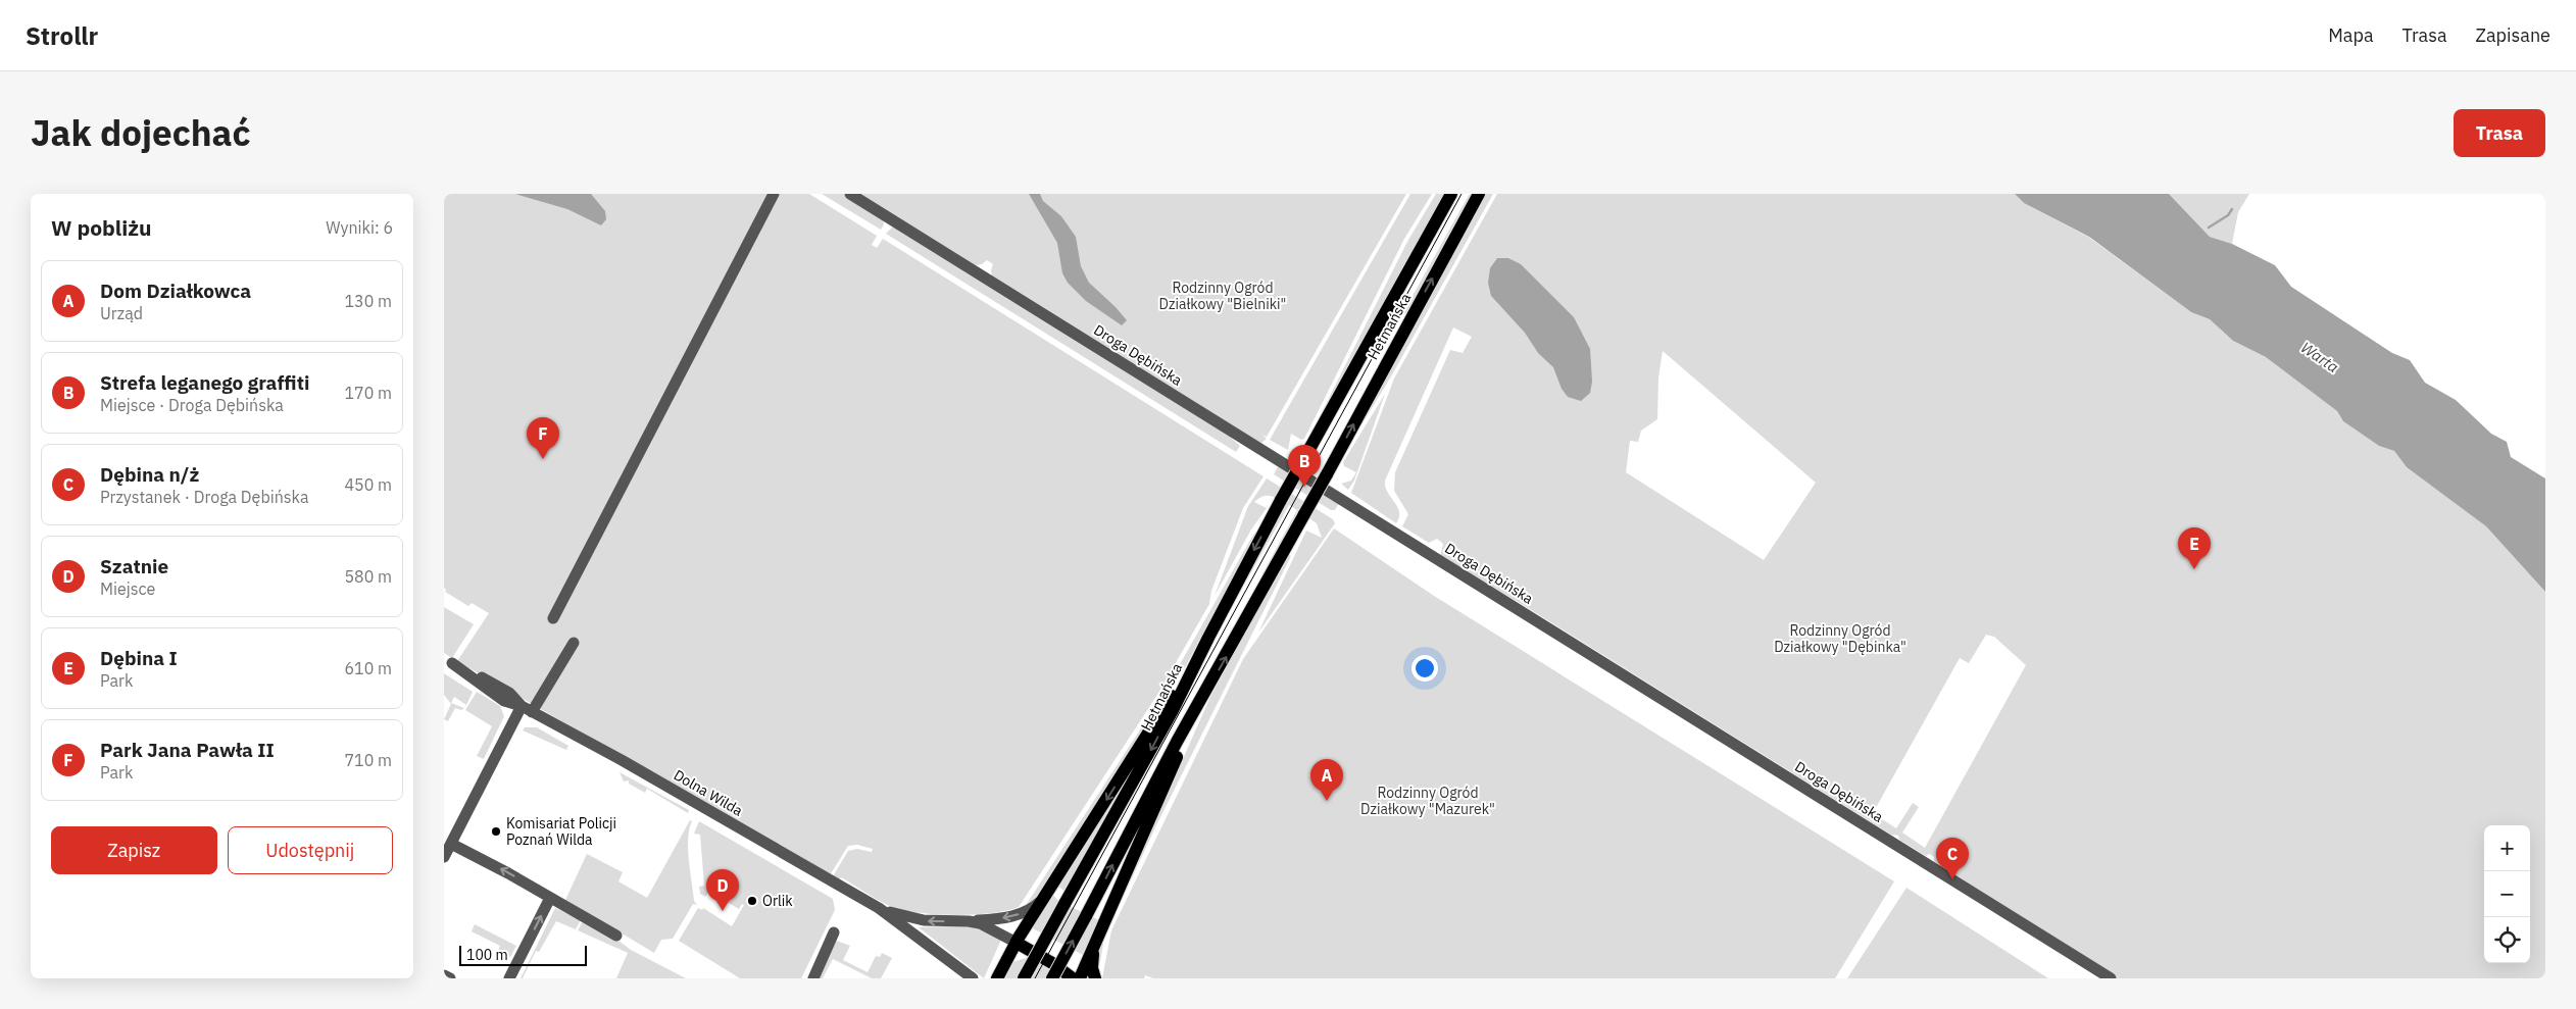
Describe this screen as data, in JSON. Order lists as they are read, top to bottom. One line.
{"streets":{"main road":["Hetmańska"],"street":["Droga Dębińska","Dolna Wilda"]},"water":["Warta"],"parks":["Rodzinny Ogród Działkowy \"Bielniki\"","Rodzinny Ogród Działkowy \"Dębinka\"","Rodzinny Ogród Działkowy \"Mazurek\""],"places":["Komisariat Policji Poznań Wilda","Orlik"],"scale_bar":"100 m","page":{"header":"Strollr","nav":["Mapa","Trasa","Zapisane"],"title":"Jak dojechać","buttons":["Trasa",["Zapisz","Udostępnij"]],"heading":["W pobliżu","Wyniki: 6"],"list":[{"mark":"A","name":"Dom Działkowca","note":"Urząd","value":"130 m"},{"mark":"B","name":"Strefa leganego graffiti","note":"Miejsce · Droga Dębińska","value":"170 m"},{"mark":"C","name":"Dębina n/ż","note":"Przystanek · Droga Dębińska","value":"450 m"},{"mark":"D","name":"Szatnie","note":"Miejsce","value":"580 m"},{"mark":"E","name":"Dębina I","note":"Park","value":"610 m"},{"mark":"F","name":"Park Jana Pawła II","note":"Park","value":"710 m"}],"pins":["F","B","E","A","C","D"],"map_buttons":["+","−"],"scale":"100 m"}}
